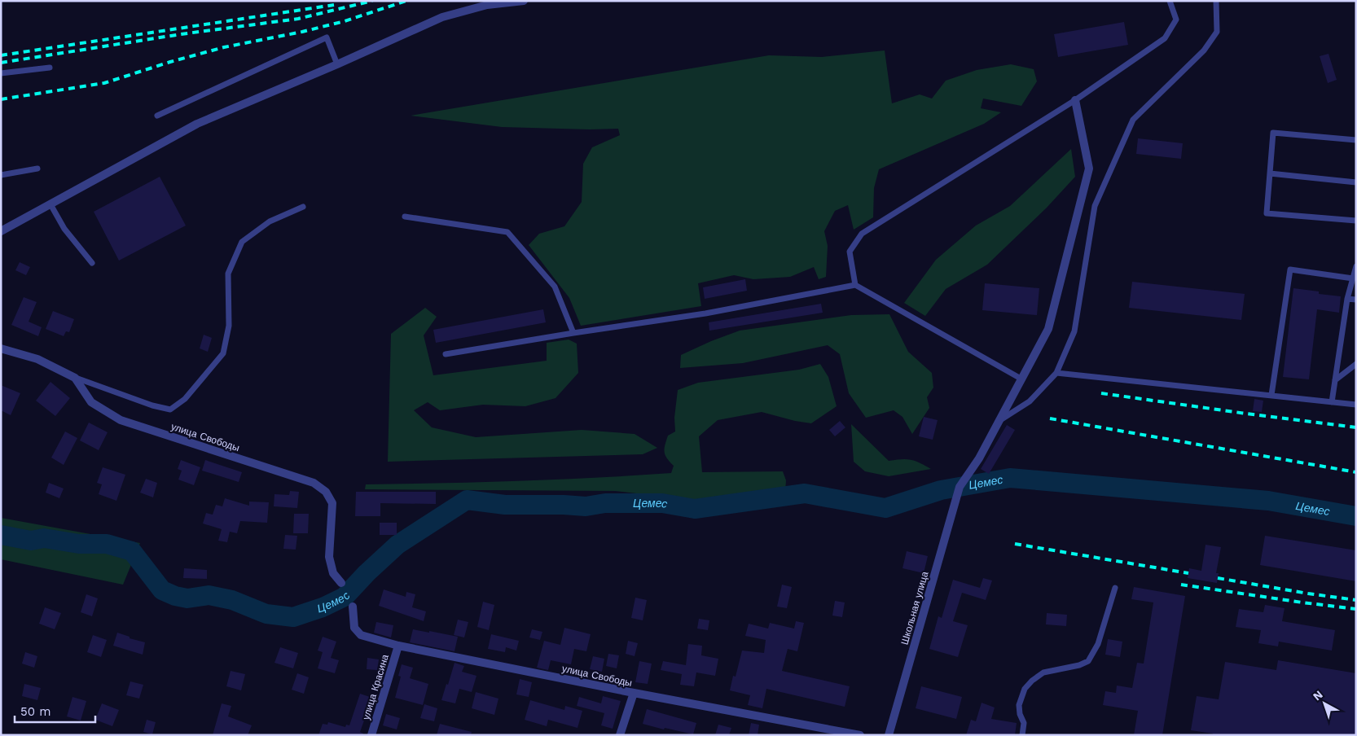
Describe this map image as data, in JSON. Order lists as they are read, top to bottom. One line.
{"streets":{"street":["улица Свободы","Школьная улица","улица Красина"]},"crossings":[["улица Свободы","улица Красина"]],"water":["Цемес"],"scale_bar":"50 m","north":"top left"}
